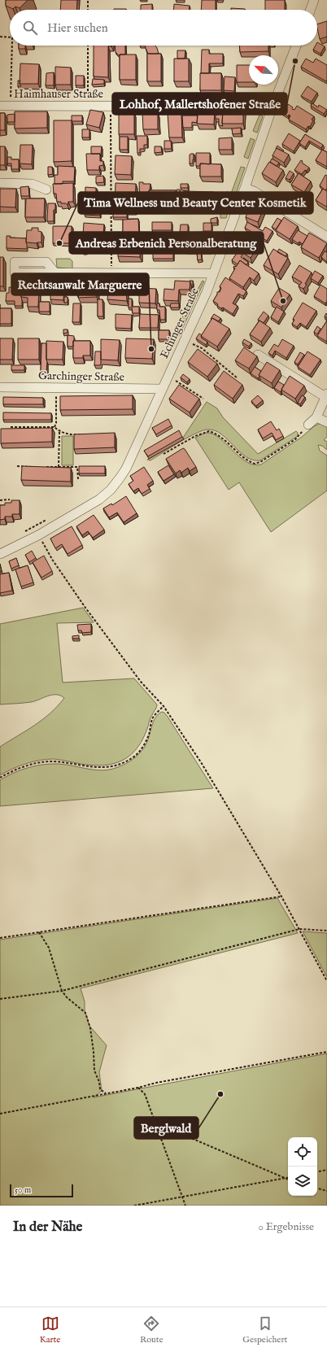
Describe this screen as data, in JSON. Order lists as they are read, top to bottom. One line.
{"streets":{"street":["Haimhauser Straße","Echinger Straße","Garchinger Straße"]},"crossings":[["Haimhauser Straße","Echinger Straße"],["Echinger Straße","Garchinger Straße"]],"places":["Lohhof, Mallertshofener Straße","Tima Wellness und Beauty Center Kosmetik","Andreas Erbenich Personalberatung","Rechtsanwalt Marguerre","Berglwald"],"scale_bar":"50 m","north":"top left","page":{"search":"Hier suchen","scale":"50 m","heading":["In der Nähe","0 Ergebnisse"],"nav":["Karte","Route","Gespeichert"]}}
